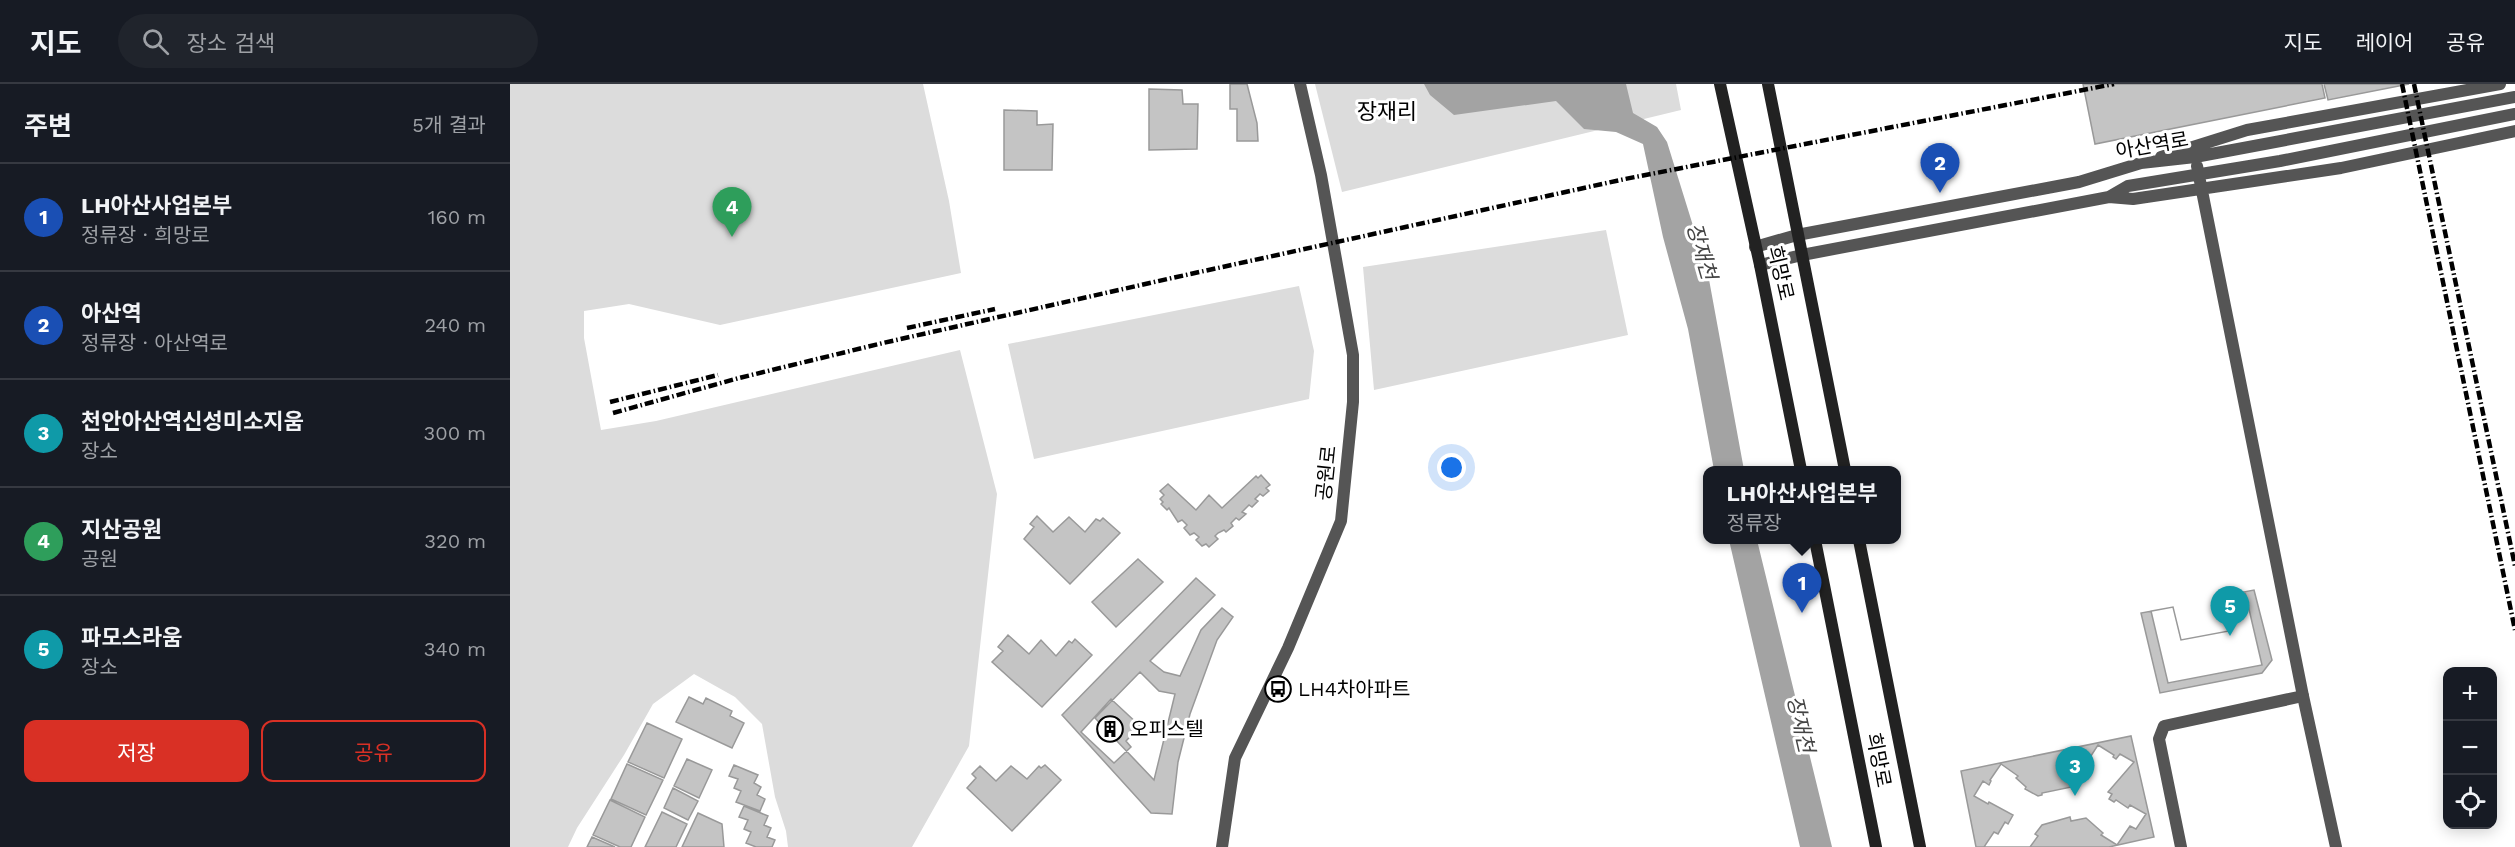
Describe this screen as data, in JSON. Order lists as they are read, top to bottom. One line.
{"streets":{"main road":["희망로"],"street":["아산역로","공원로"]},"crossings":[["아산역로","희망로"]],"districts":["장재리"],"water":["장재천"],"places":{"bus stop":["LH4차아파트"],"building":["오피스텔"]},"page":{"header":"지도","search":"장소 검색","nav":["지도","레이어","공유"],"heading":["주변","5개 결과"],"pins":["2","4","1","5","3"],"list":[{"mark":"1","name":"LH아산사업본부","note":"정류장 · 희망로","value":"160 m"},{"mark":"2","name":"아산역","note":"정류장 · 아산역로","value":"240 m"},{"mark":"3","name":"천안아산역신성미소지움","note":"장소","value":"300 m"},{"mark":"4","name":"지산공원","note":"공원","value":"320 m"},{"mark":"5","name":"파모스라움","note":"장소","value":"340 m"}],"popup":["LH아산사업본부","정류장"],"map_buttons":["+","−"],"buttons":["저장","공유"]}}
